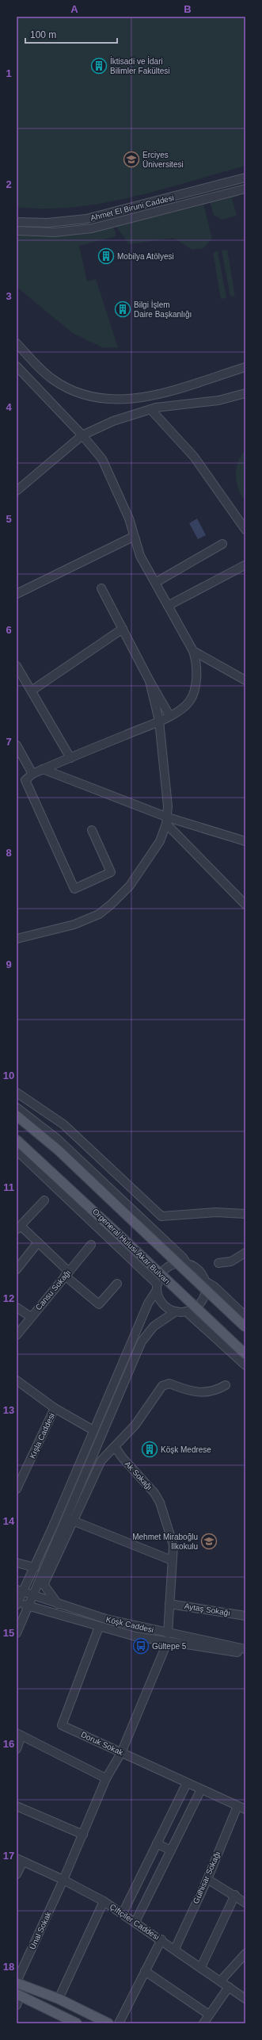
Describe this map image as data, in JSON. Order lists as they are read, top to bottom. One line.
{"streets":{"main road":["Orgeneral Hulusi Akar Bulvarı"],"street":["Ahmet El Biruni Caddesi","Cansu Sokağı","Kışla Caddesi","Ak Sokağı","Aytaş Sokağı","Köşk Caddesi","Doruk Sokak","Gülhisar Sokağı","Çiftçiler Caddesi","Ünal Sokak"]},"crossings":[["Ak Sokağı","Aytaş Sokağı"],["Ak Sokağı","Köşk Caddesi"],["Köşk Caddesi","Doruk Sokak"],["Köşk Caddesi","Ünal Sokak"],["Doruk Sokak","Gülhisar Sokağı"],["Doruk Sokak","Ünal Sokak"],["Gülhisar Sokağı","Çiftçiler Caddesi"],["Çiftçiler Caddesi","Ünal Sokak"]],"places":{"building":["İktisadi ve İdari Bilimler Fakültesi","Mobilya Atölyesi","Bilgi İşlem Daire Başkanlığı","Köşk Medrese"],"school or university":["Erciyes Üniversitesi","Mehmet Miraboğlu İlkokulu"],"bus stop":["Gültepe 5"]},"scale_bar":"100 m","grid":{"columns":["A","B"],"rows":["1","2","3","4","5","6","7","8","9","10","11","12","13","14","15","16","17","18"]}}
